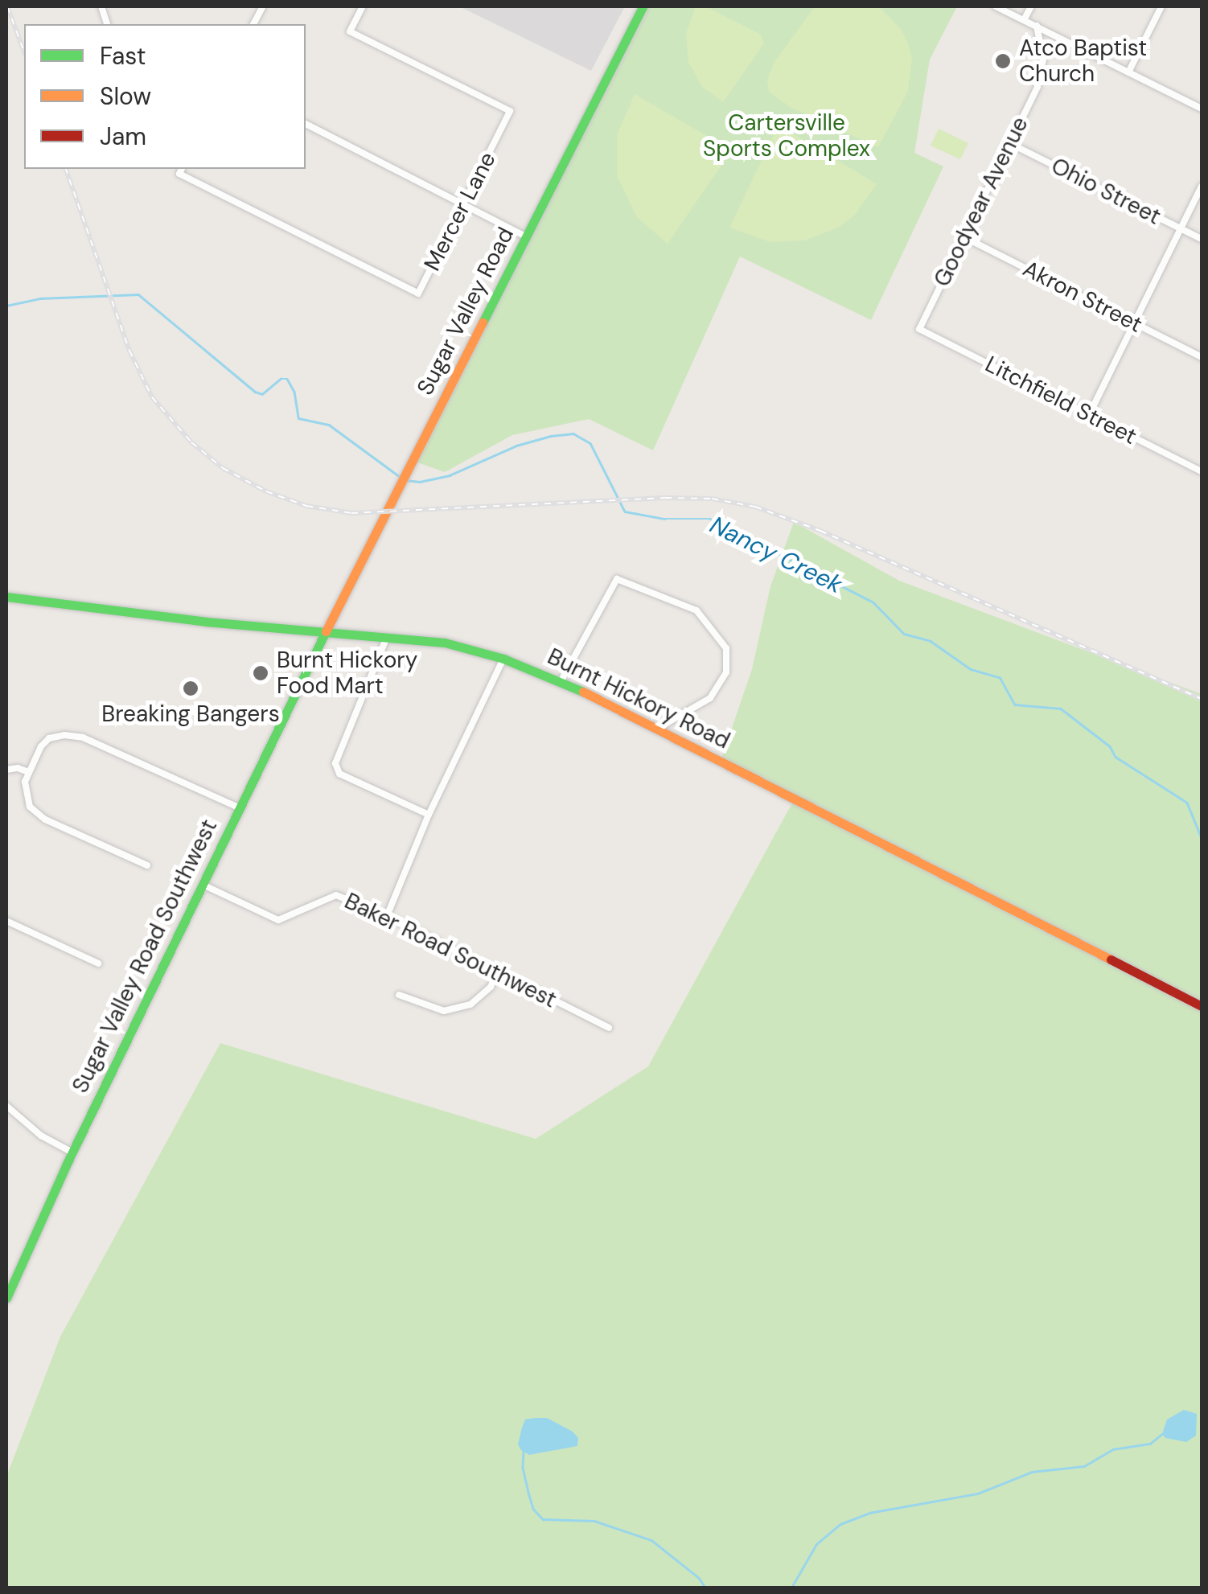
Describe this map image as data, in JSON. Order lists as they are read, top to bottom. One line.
{"streets":{"street":["Ohio Street","Goodyear Avenue","Mercer Lane","Akron Street","Sugar Valley Road","Litchfield Street","Burnt Hickory Road","Baker Road Southwest","Sugar Valley Road Southwest"]},"crossings":[["Ohio Street","Goodyear Avenue"],["Goodyear Avenue","Akron Street"],["Goodyear Avenue","Litchfield Street"],["Sugar Valley Road","Burnt Hickory Road"],["Sugar Valley Road","Sugar Valley Road Southwest"],["Burnt Hickory Road","Sugar Valley Road Southwest"],["Baker Road Southwest","Sugar Valley Road Southwest"]],"water":["Nancy Creek"],"parks":["Cartersville Sports Complex"],"places":["Atco Baptist Church","Burnt Hickory Food Mart","Breaking Bangers"],"legend":["Fast","Slow","Jam"]}
